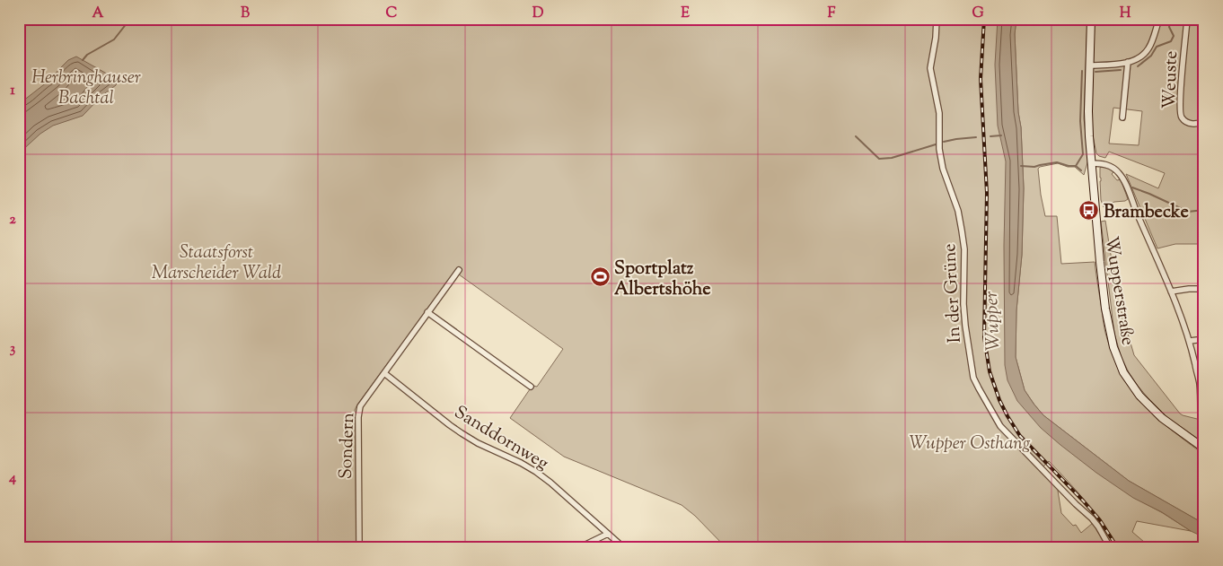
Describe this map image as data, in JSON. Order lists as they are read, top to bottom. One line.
{"streets":{"main road":["Wupperstraße"],"street":["Weuste","In der Grüne","Sanddornweg","Sondern"]},"crossings":[["Weuste","Wupperstraße"],["Sanddornweg","Sondern"]],"water":["Wupper"],"parks":["Herbringhauser Bachtal","Staatsforst Marscheider Wald","Wupper Osthang"],"places":{"bus stop":["Brambecke"],"sports":["Sportplatz Albertshöhe"]},"grid":{"columns":["A","B","C","D","E","F","G","H"],"rows":["1","2","3","4"]}}
